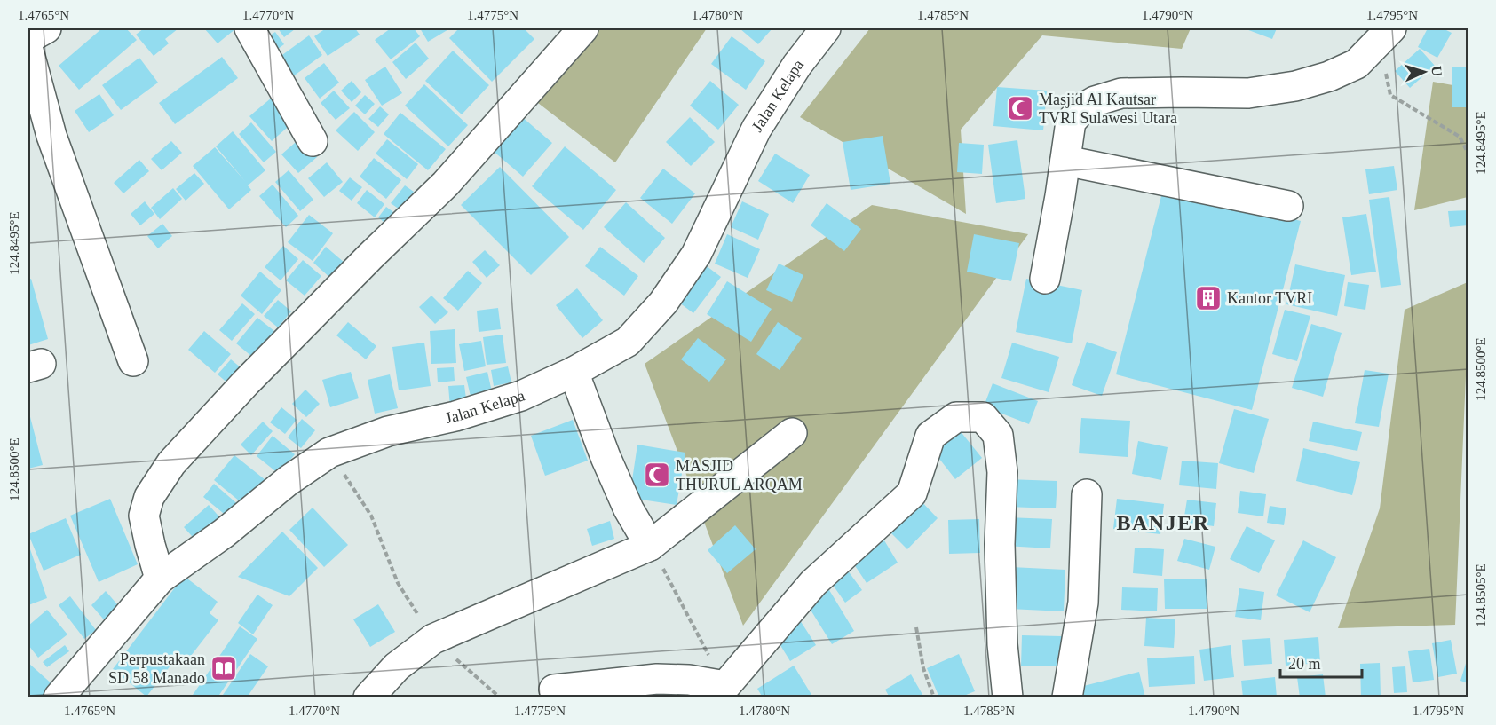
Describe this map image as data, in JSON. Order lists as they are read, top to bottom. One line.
{"streets":{"street":["Jalan Kelapa"]},"districts":["BANJER"],"places":{"mosque":["Masjid Al Kautsar TVRI Sulawesi Utara","MASJID THURUL ARQAM"],"building":["Kantor TVRI"],"library":["Perpustakaan SD 58 Manado"]},"scale_bar":"20 m","north":"right","coordinates":["1.4765°N","1.4770°N","1.4775°N","1.4780°N","1.4785°N","1.4790°N","1.4795°N","124.8495°E","124.8500°E","124.8505°E"]}
